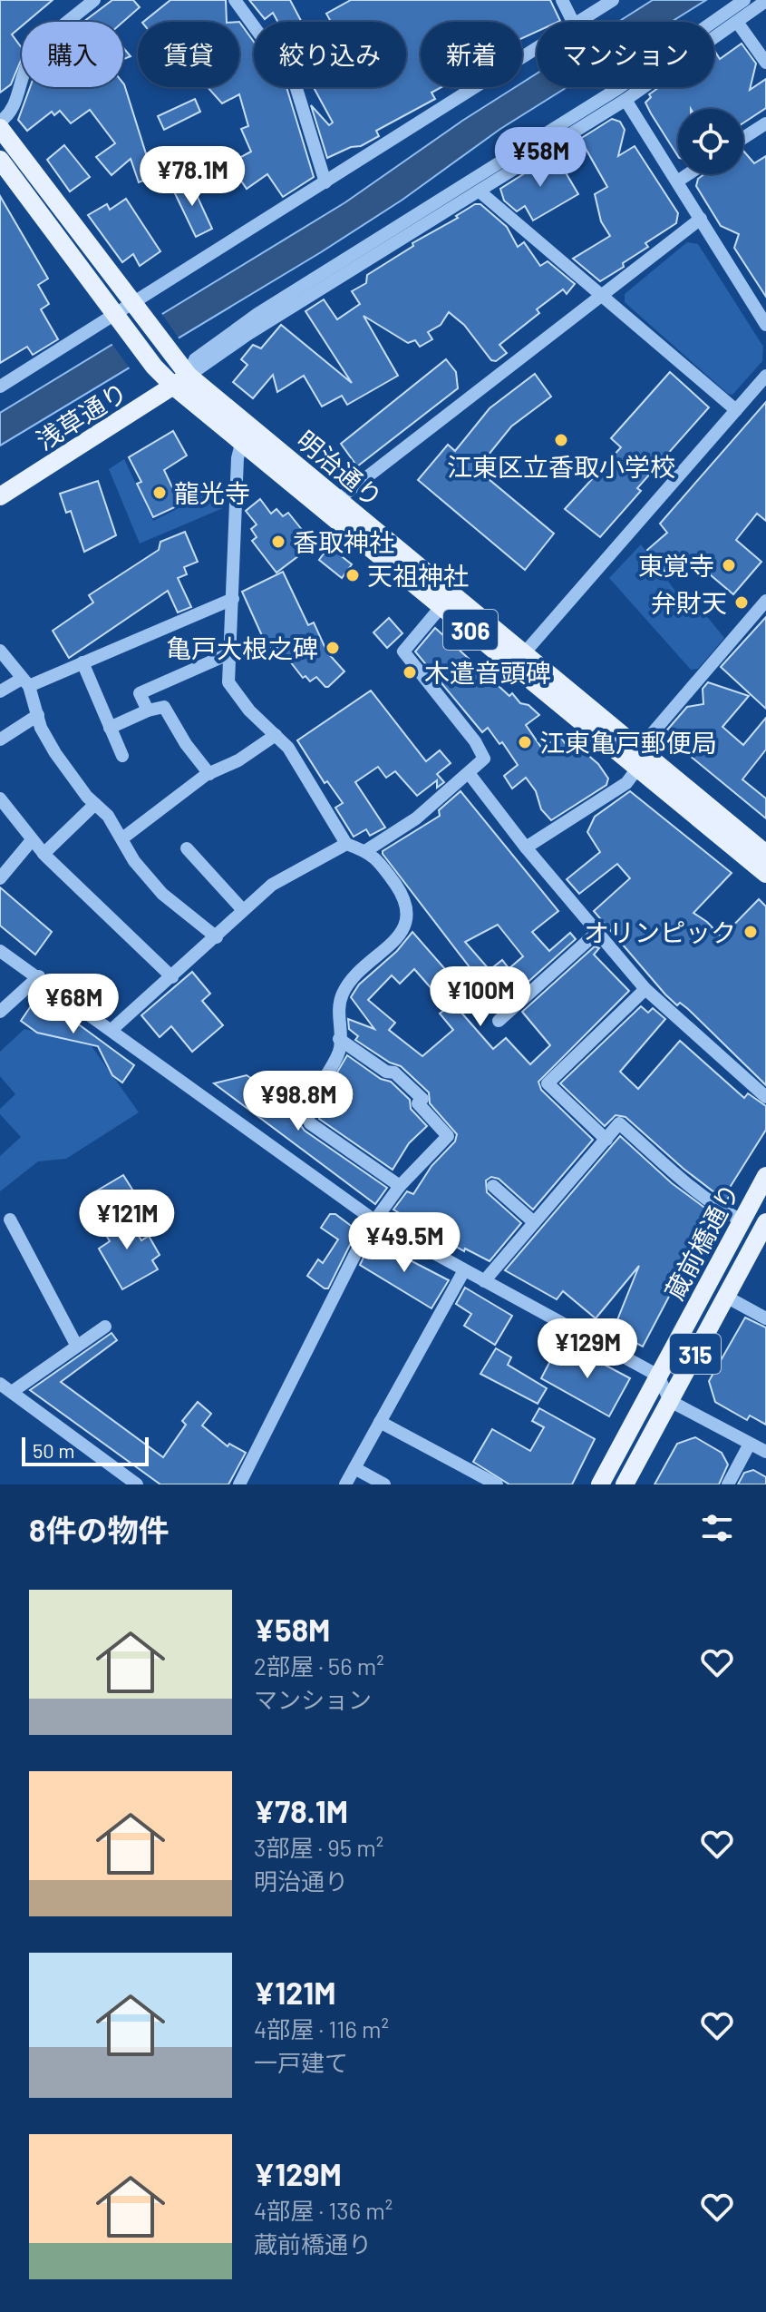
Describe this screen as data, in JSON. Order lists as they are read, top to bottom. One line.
{"streets":{"main road":["浅草通り","明治通り","306","蔵前橋通り","315"]},"crossings":[["浅草通り","明治通り"]],"places":["江東区立香取小学校","龍光寺","香取神社","東覚寺","天祖神社","弁財天","亀戸大根之碑","木遣音頭碑","江東亀戸郵便局","オリンピック"],"scale_bar":"50 m","page":{"chip":["購入","賃貸","絞り込み","新着","マンション"],"price":["¥58M","¥78.1M","¥100M","¥68M","¥98.8M","¥121M","¥49.5M","¥129M"],"scale":"50 m","heading":"8件の物件","list":[{"name":"¥58M","note":"2部屋 · 56 m² · マンション"},{"name":"¥78.1M","note":"3部屋 · 95 m² · 明治通り"},{"name":"¥121M","note":"4部屋 · 116 m² · 一戸建て"},{"name":"¥129M","note":"4部屋 · 136 m² · 蔵前橋通り"}]}}
